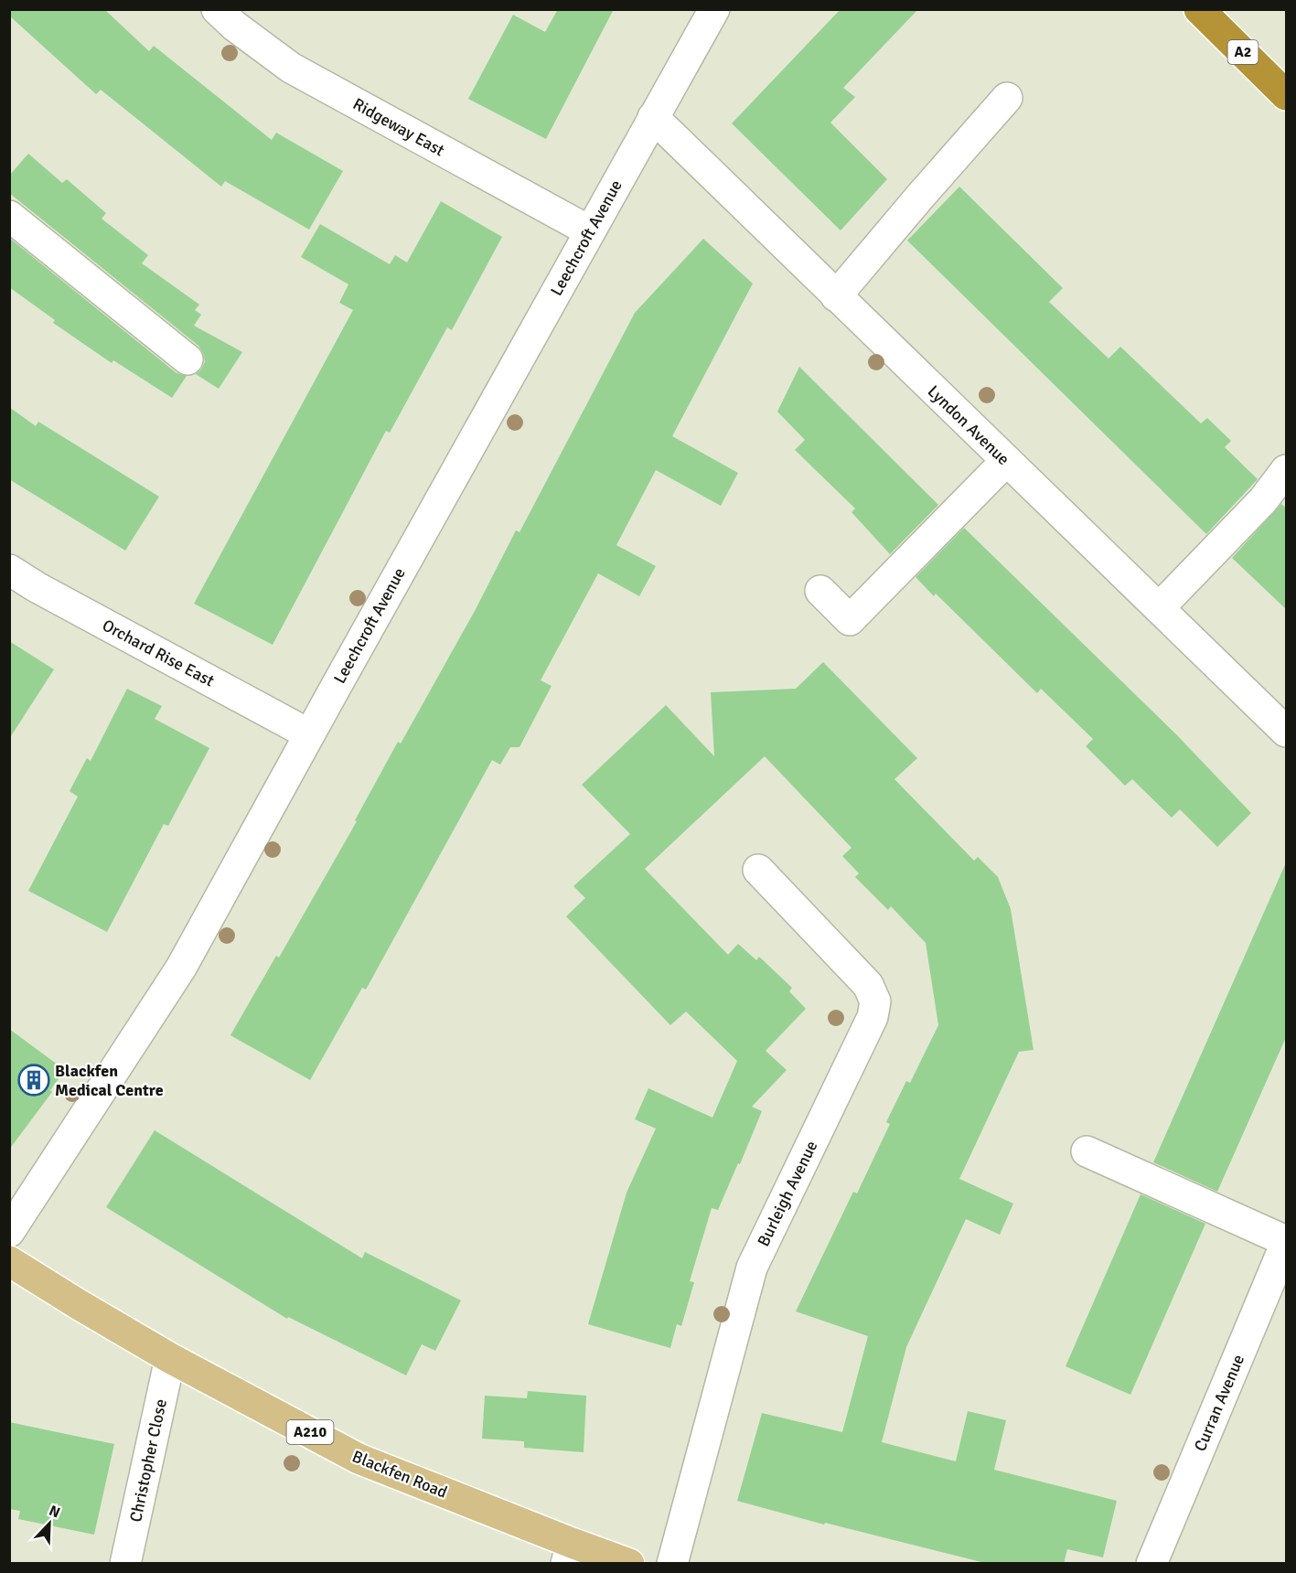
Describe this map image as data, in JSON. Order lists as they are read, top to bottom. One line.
{"streets":{"highway":["A2"],"main road":["A210","Blackfen Road"],"street":["Ridgeway East","Leechcroft Avenue","Lyndon Avenue","Orchard Rise East","Burleigh Avenue","Curran Avenue","Christopher Close"]},"crossings":[["Ridgeway East","Leechcroft Avenue"],["Leechcroft Avenue","Lyndon Avenue"],["Leechcroft Avenue","Orchard Rise East"],["Christopher Close","Blackfen Road"]],"places":{"building":["Blackfen Medical Centre"]},"north":"top right"}
